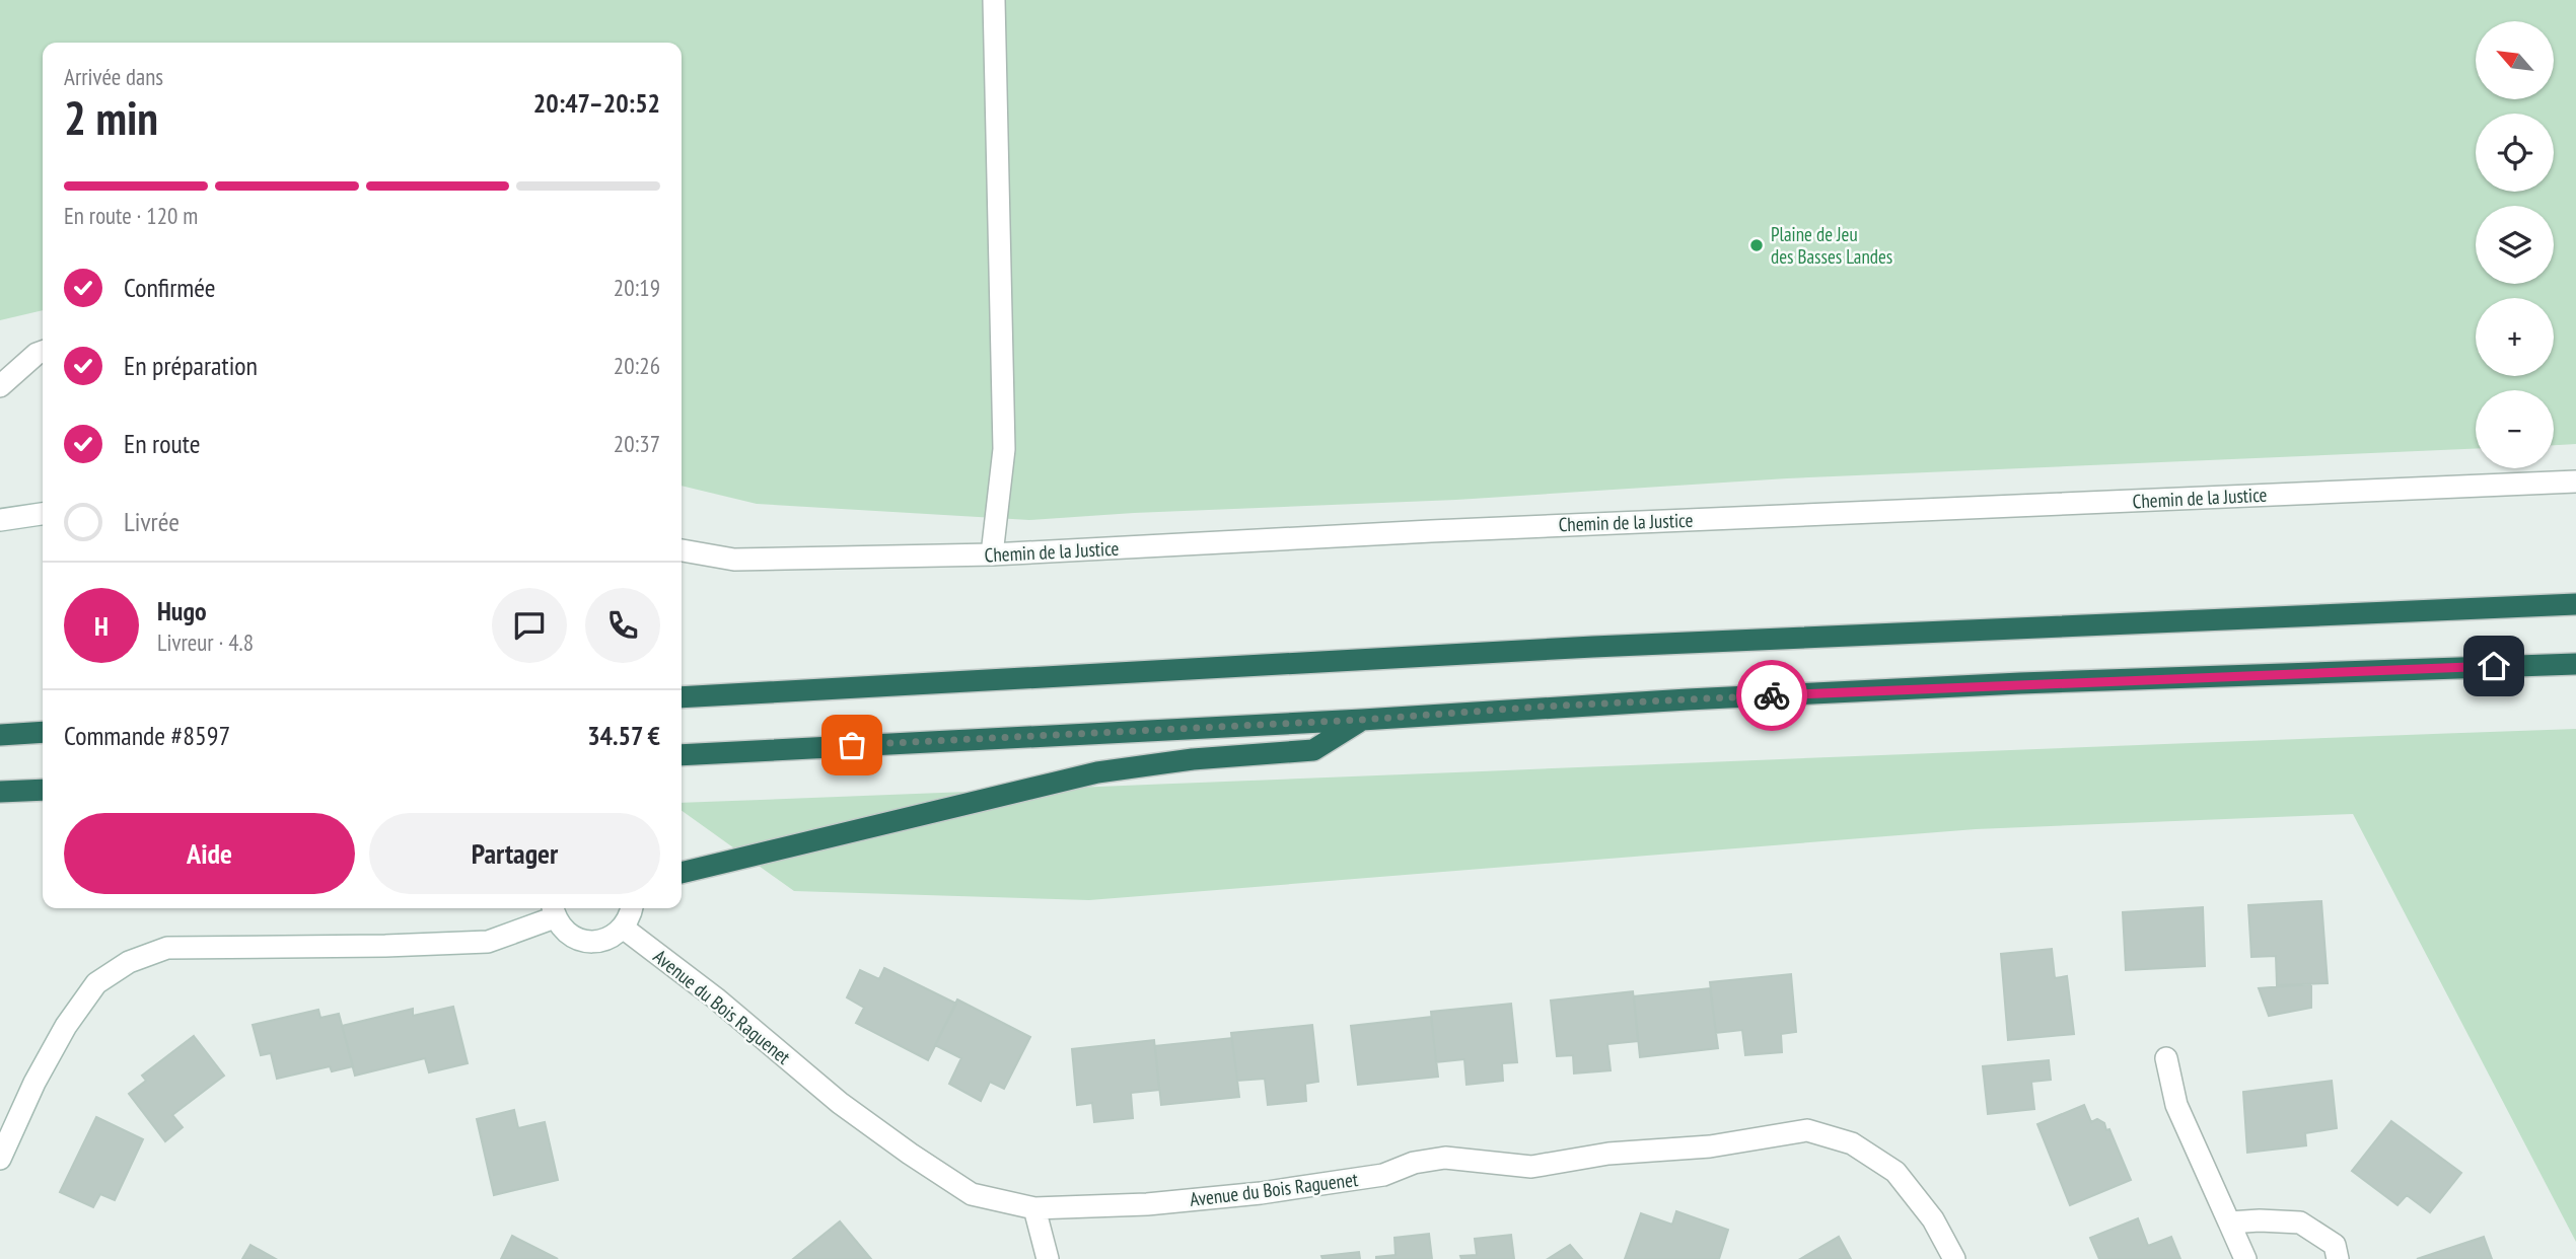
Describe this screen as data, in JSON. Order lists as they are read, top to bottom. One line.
{"streets":{"street":["Chemin de la Justice","Avenue du Bois Raguenet"]},"places":["Plaine de Jeu des Basses Landes"],"north":"top left","page":{"map_buttons":["+","−"],"heading":["2 min","Arrivée dans","20:47–20:52"],"panel":["Hugo","Livreur · 4.8","Commande #8597","34.57 €"],"bar":"En route · 120 m","list":[["Confirmée","20:19"],["En préparation","20:26"],["En route","20:37"],"Livrée"],"round":"H","buttons":["Aide","Partager"]}}
